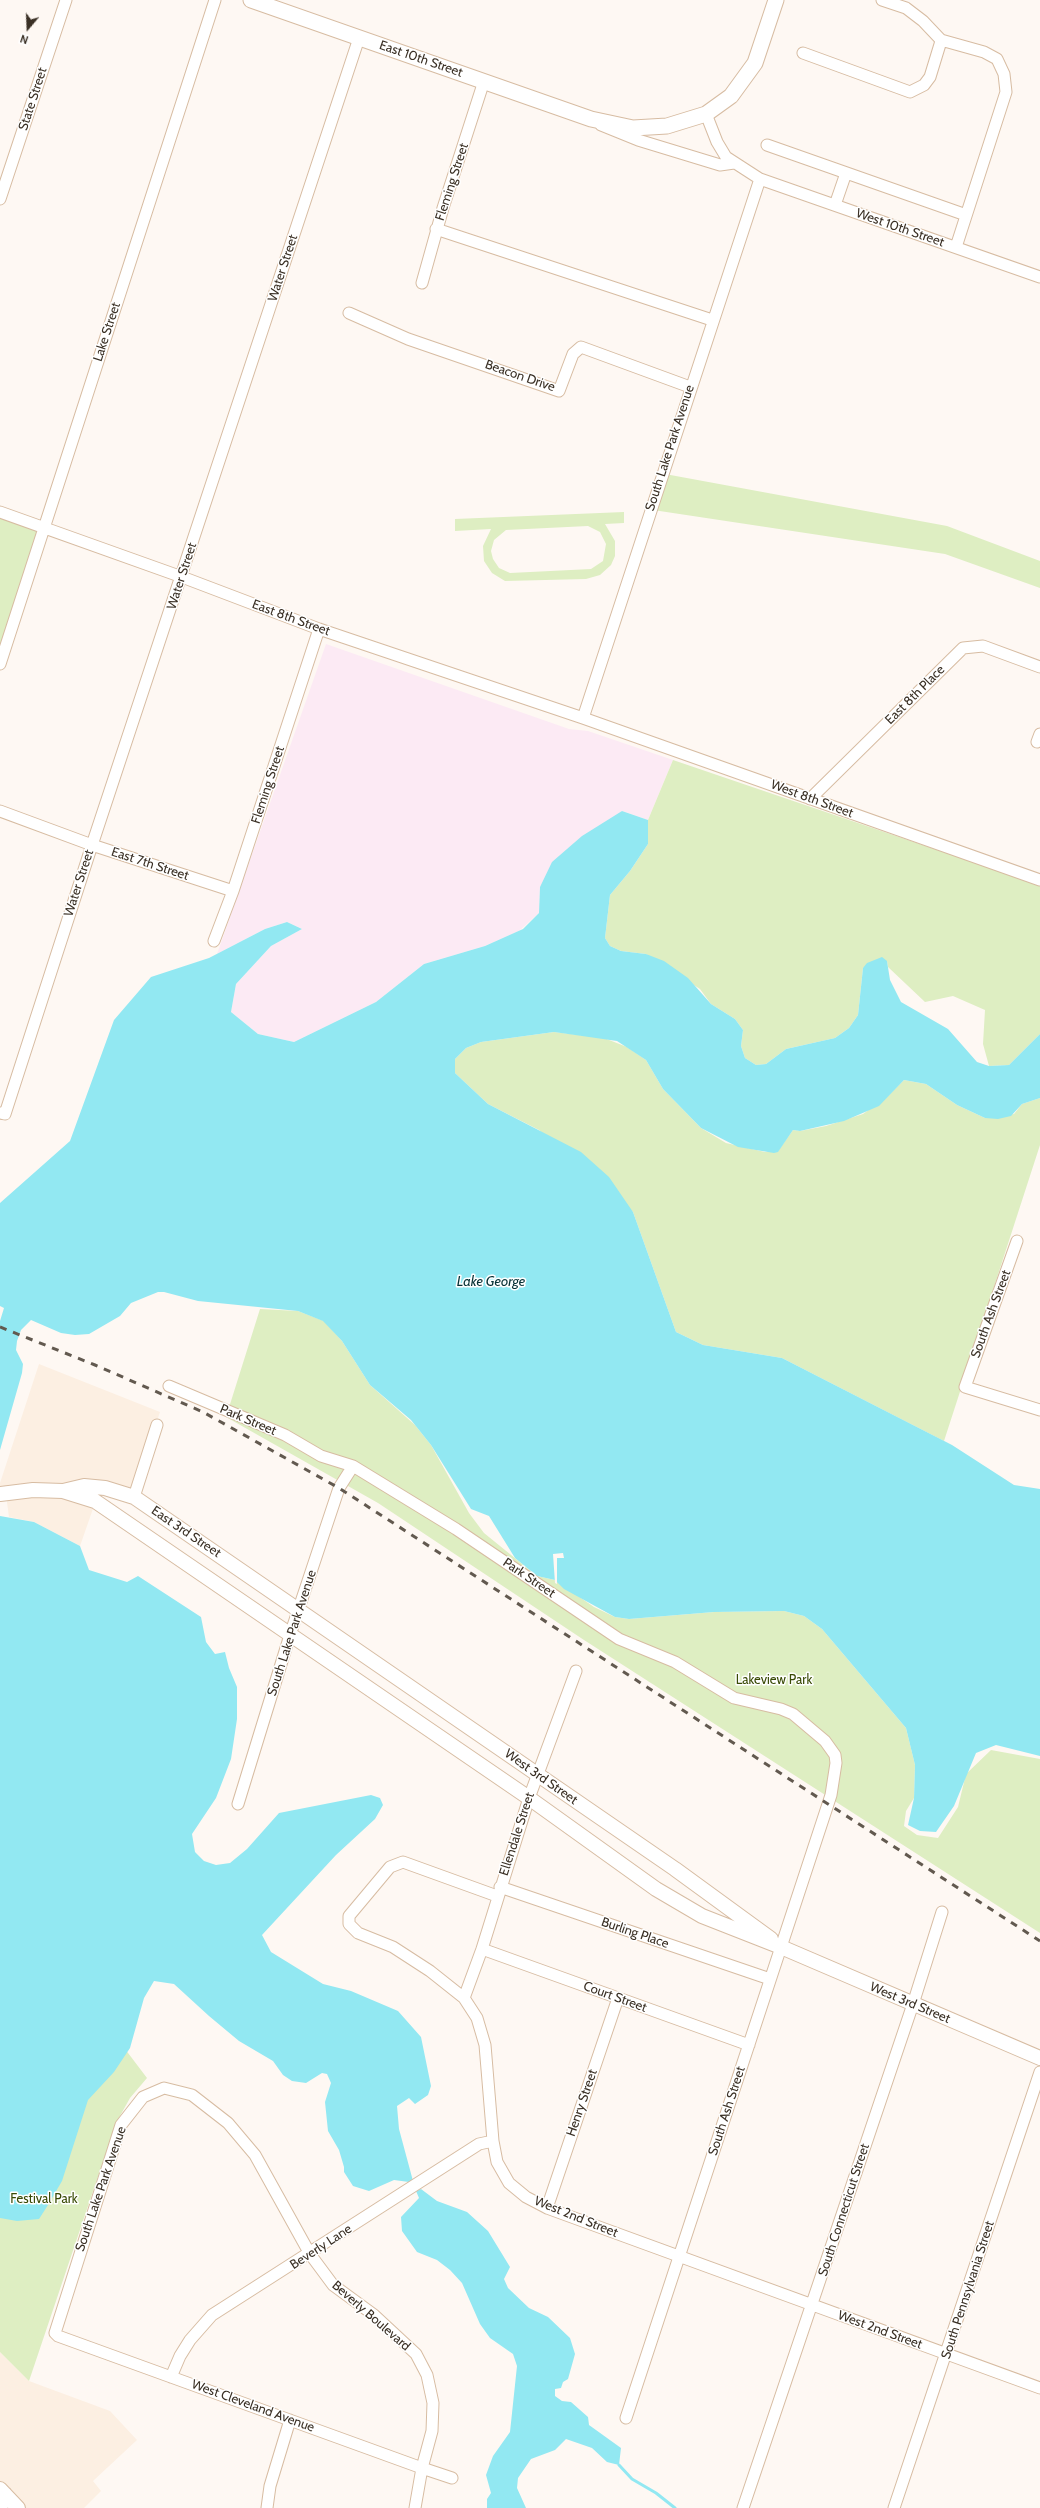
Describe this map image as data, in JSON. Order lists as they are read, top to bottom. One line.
{"streets":{"main road":["East 10th Street"],"street":["State Street","Fleming Street","West 10th Street","Water Street","Lake Street","Beacon Drive","South Lake Park Avenue","East 8th Street","East 8th Place","West 8th Street","East 7th Street","South Ash Street","Park Street","East 3rd Street","West 3rd Street","Ellendale Street","Burling Place","Court Street","Henry Street","South Connecticut Street","West 2nd Street","Beverly Lane","South Pennsylvania Street","Beverly Boulevard","West Cleveland Avenue"]},"crossings":[["East 10th Street","Fleming Street"],["East 10th Street","Water Street"],["Fleming Street","East 8th Street"],["Fleming Street","East 7th Street"],["West 10th Street","South Lake Park Avenue"],["Water Street","East 8th Street"],["Water Street","East 7th Street"],["Lake Street","East 8th Street"],["Beacon Drive","South Lake Park Avenue"],["South Lake Park Avenue","East 8th Street"],["South Lake Park Avenue","West 8th Street"],["South Lake Park Avenue","Park Street"],["South Lake Park Avenue","East 3rd Street"],["South Lake Park Avenue","West 3rd Street"],["South Lake Park Avenue","Beverly Boulevard"],["South Lake Park Avenue","West Cleveland Avenue"],["East 8th Street","West 8th Street"],["East 8th Place","West 8th Street"],["South Ash Street","Park Street"],["South Ash Street","West 3rd Street"],["South Ash Street","Burling Place"],["South Ash Street","Court Street"],["South Ash Street","West 2nd Street"],["East 3rd Street","West 3rd Street"],["West 3rd Street","Ellendale Street"],["West 3rd Street","South Connecticut Street"],["Ellendale Street","Burling Place"],["Ellendale Street","Court Street"],["Ellendale Street","West 2nd Street"],["Burling Place","West 2nd Street"],["Court Street","Henry Street"],["Henry Street","West 2nd Street"],["South Connecticut Street","West 2nd Street"],["West 2nd Street","Beverly Lane"],["West 2nd Street","South Pennsylvania Street"],["Beverly Lane","Beverly Boulevard"],["Beverly Lane","West Cleveland Avenue"],["Beverly Boulevard","West Cleveland Avenue"]],"water":["Lake George"],"parks":["Lakeview Park","Festival Park"],"north":"bottom"}
